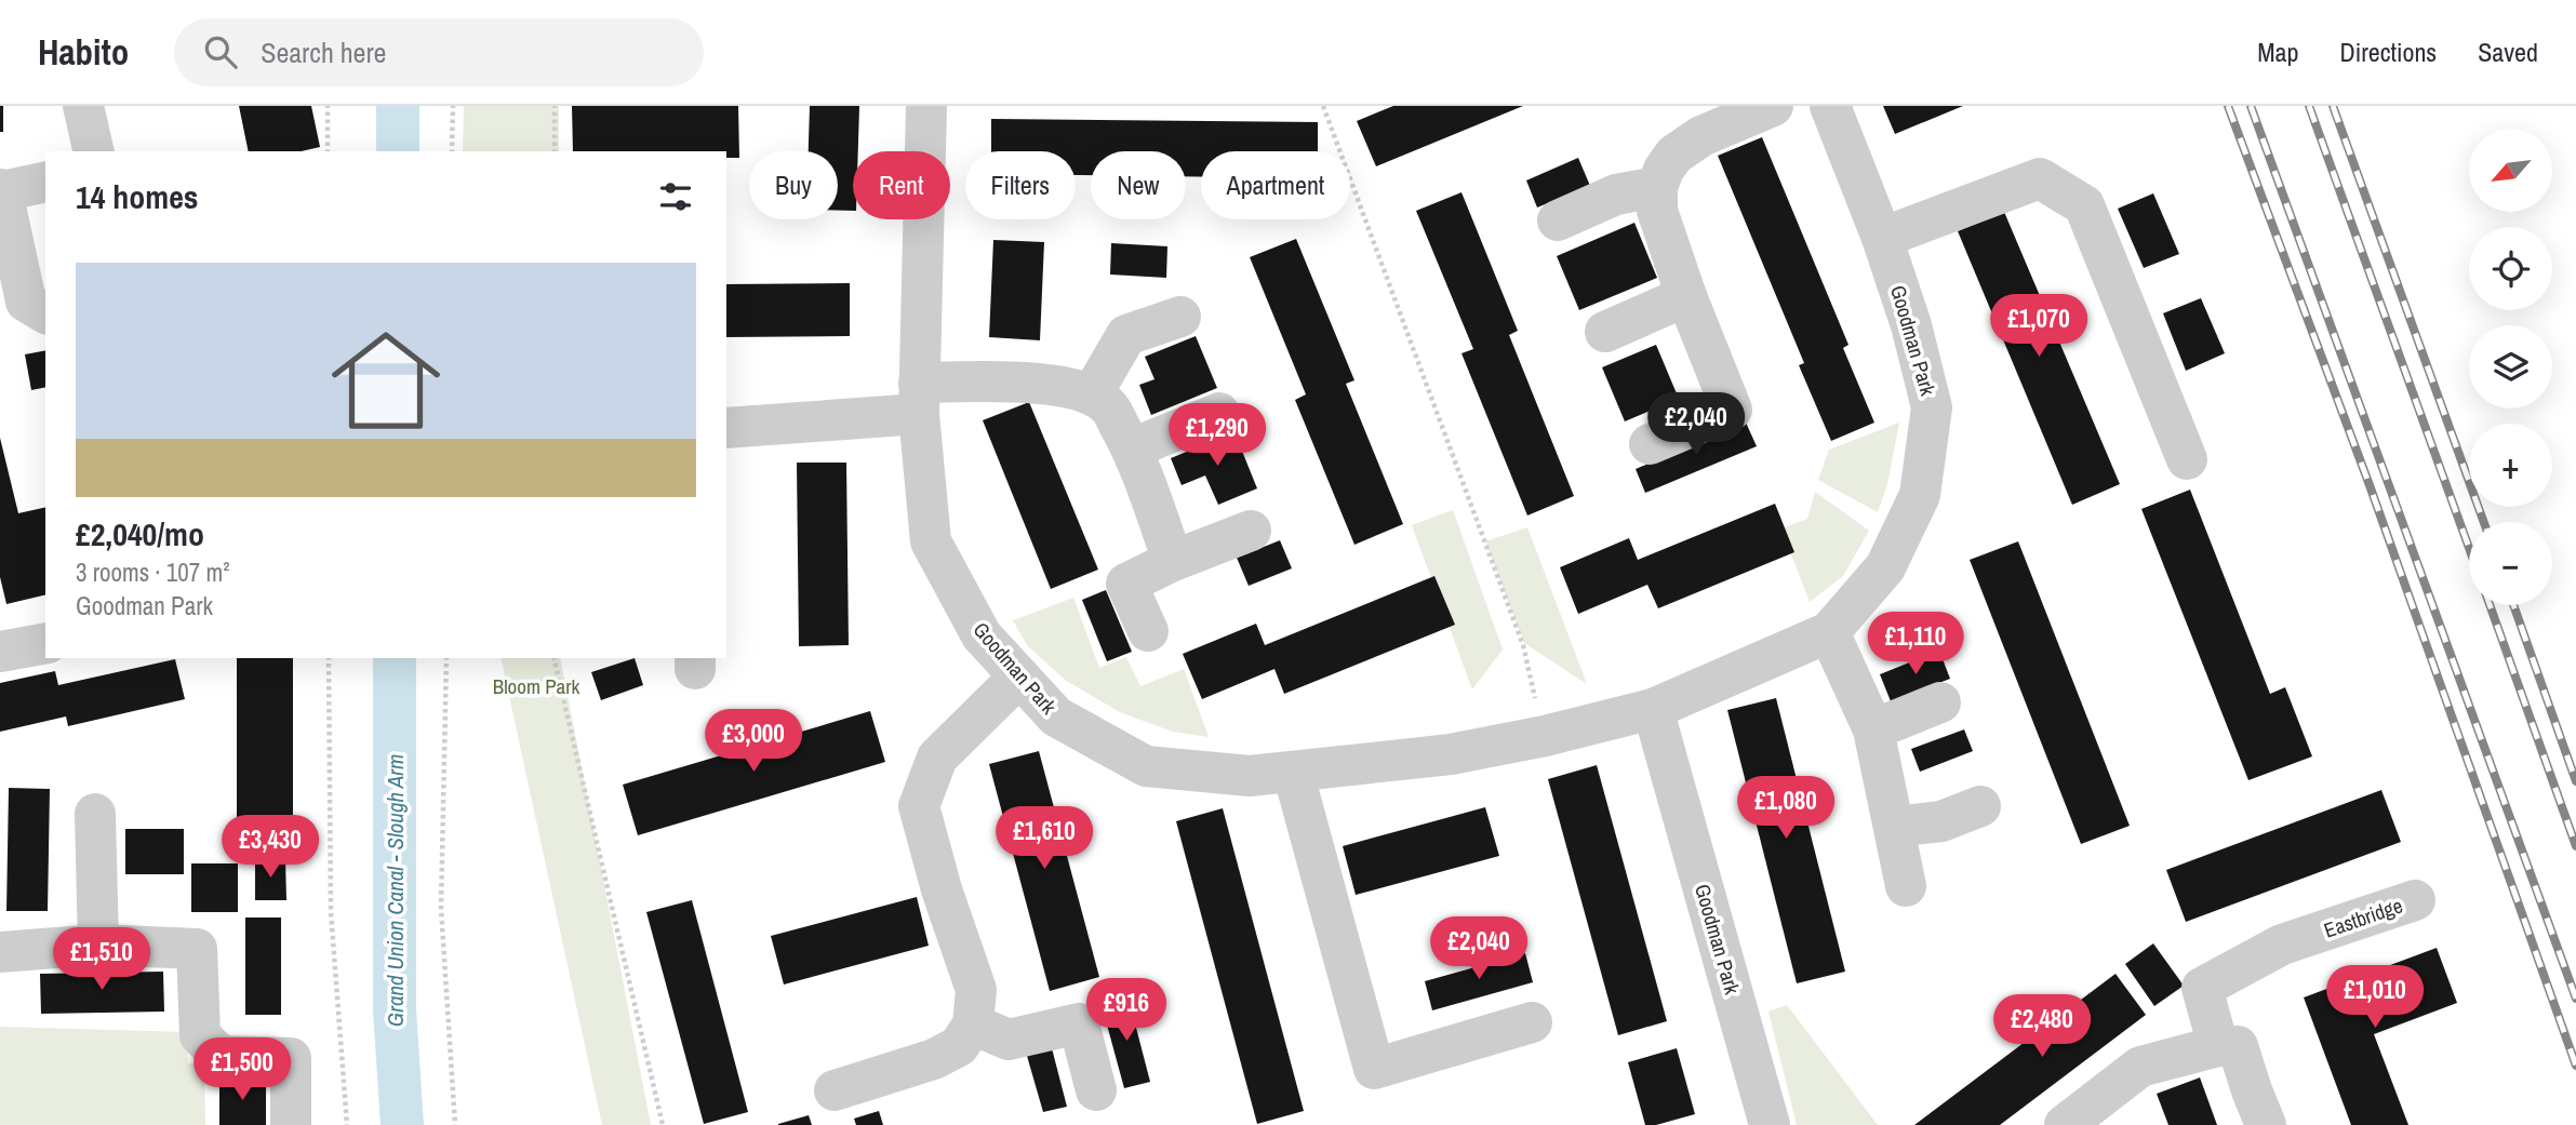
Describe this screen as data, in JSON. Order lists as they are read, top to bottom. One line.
{"streets":{"street":["Goodman Park","Eastbridge"]},"water":["Grand Union Canal - Slough Arm"],"parks":["Bloom Park"],"north":"bottom left","page":{"header":"Habito","search":"Search here","nav":["Map","Directions","Saved"],"map_buttons":["+","−"],"chip":["Buy","Rent","Filters","New","Apartment"],"heading":"14 homes","list":[{"name":"£2,040/mo","note":"3 rooms · 107 m² · Goodman Park"}],"price":["£1,070","£2,040","£1,290","£1,110","£3,000","£1,080","£1,610","£3,430","£2,040","£1,510","£1,010","£916","£2,480","£1,500"]}}
